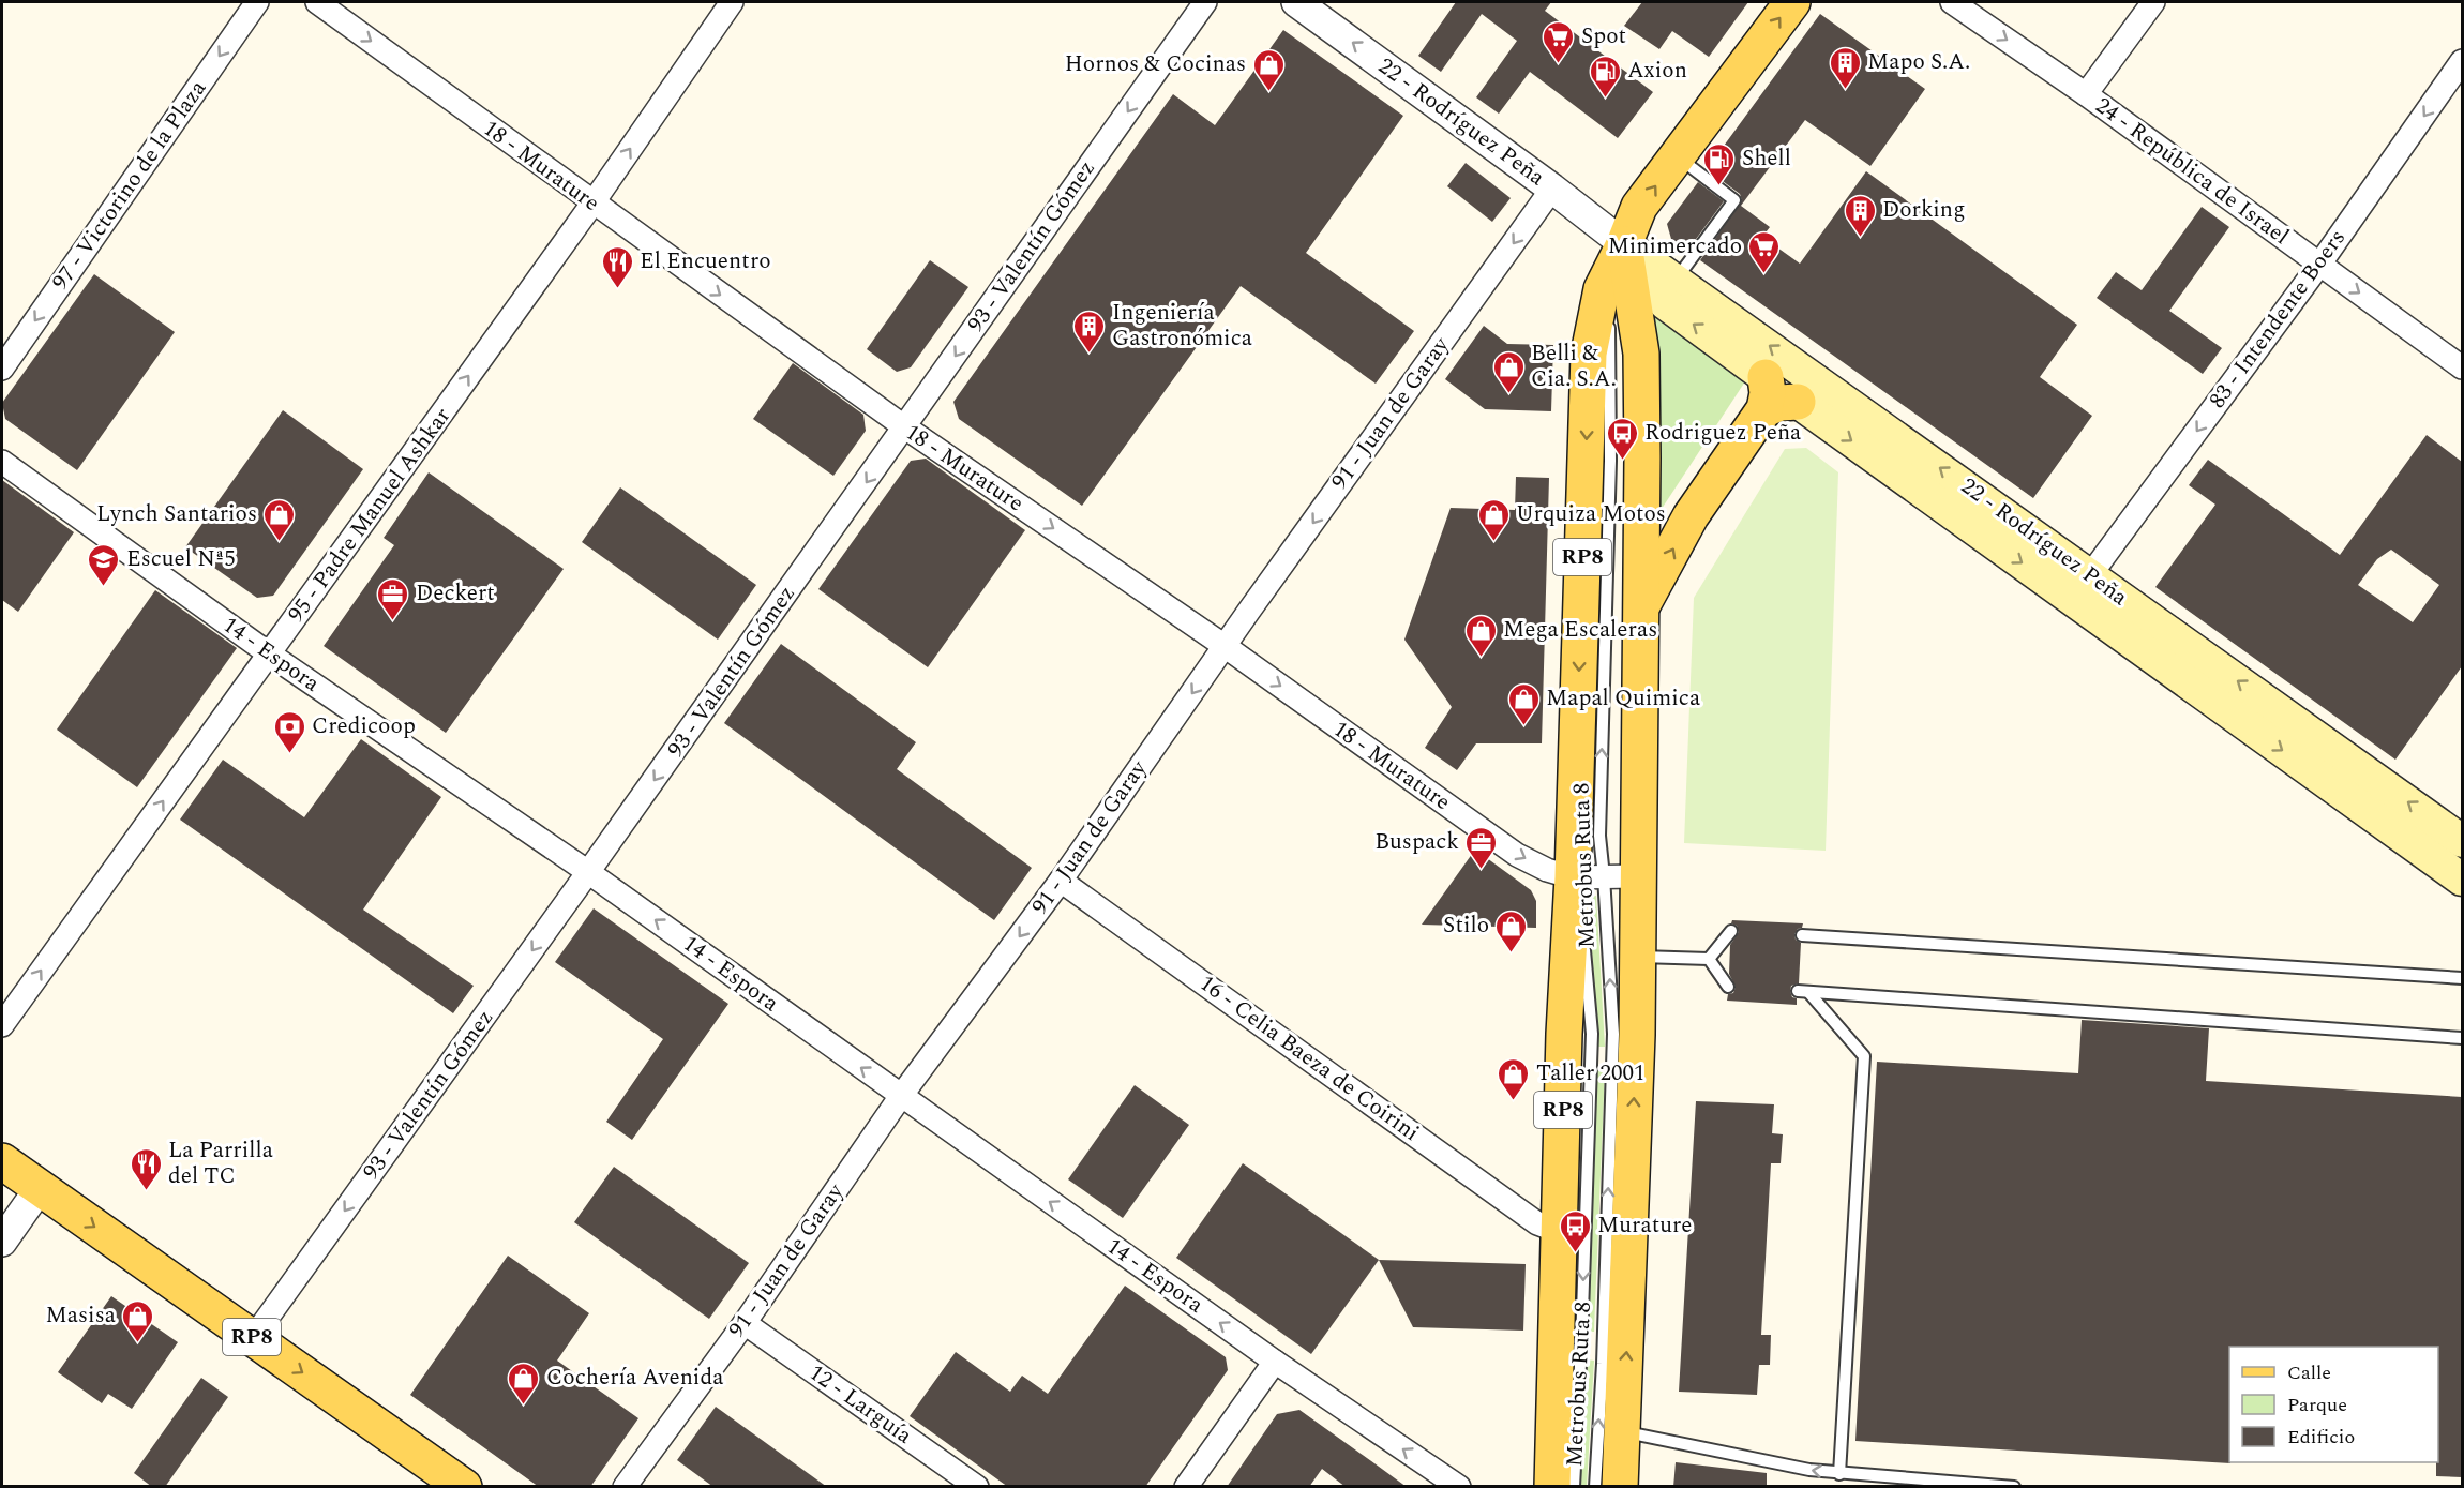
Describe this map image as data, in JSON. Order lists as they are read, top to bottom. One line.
{"streets":{"main road":["22 - Rodríguez Peña","RP8"],"street":["18 - Murature","24 - República de Israel","97 - Victorino de la Plaza","93 - Valentín Gómez","83 - Intendente Boers","91 - Juan de Garay","95 - Padre Manuel Ashkar","14 - Espora","16 - Celia Baeza de Coirini","12 - Larguía"],"lane":["Metrobus Ruta 8"]},"crossings":[["22 - Rodríguez Peña","83 - Intendente Boers"],["22 - Rodríguez Peña","91 - Juan de Garay"],["22 - Rodríguez Peña","RP8"],["22 - Rodríguez Peña","Metrobus Ruta 8"],["18 - Murature","93 - Valentín Gómez"],["18 - Murature","91 - Juan de Garay"],["18 - Murature","95 - Padre Manuel Ashkar"],["18 - Murature","RP8"],["18 - Murature","Metrobus Ruta 8"],["24 - República de Israel","83 - Intendente Boers"],["93 - Valentín Gómez","RP8"],["93 - Valentín Gómez","14 - Espora"],["91 - Juan de Garay","14 - Espora"],["91 - Juan de Garay","16 - Celia Baeza de Coirini"],["91 - Juan de Garay","12 - Larguía"],["95 - Padre Manuel Ashkar","14 - Espora"],["RP8","Metrobus Ruta 8"],["RP8","16 - Celia Baeza de Coirini"]],"one_way":["18 - Murature","24 - República de Israel","97 - Victorino de la Plaza","93 - Valentín Gómez","83 - Intendente Boers","91 - Juan de Garay","95 - Padre Manuel Ashkar","14 - Espora"],"places":{"supermarket":["Spot","Minimercado"],"building":["Mapo S.A.","Dorking","Ingeniería Gastronómica"],"shop":["Hornos & Cocinas","Belli & Cia. S.A.","Lynch Santarios","Urquiza Motos","Mega Escaleras","Mapal Quimica","Stilo","Taller 2001","Masisa","Cochería Avenida"],"fuel station":["Axion","Shell"],"restaurant":["El Encuentro","La Parrilla del TC"],"bus stop":["Rodriguez Peña","Murature"],"school or university":["Escuel Nª5"],"office":["Deckert","Buspack"],"bank":["Credicoop"]},"legend":["Calle","Parque","Edificio"]}
